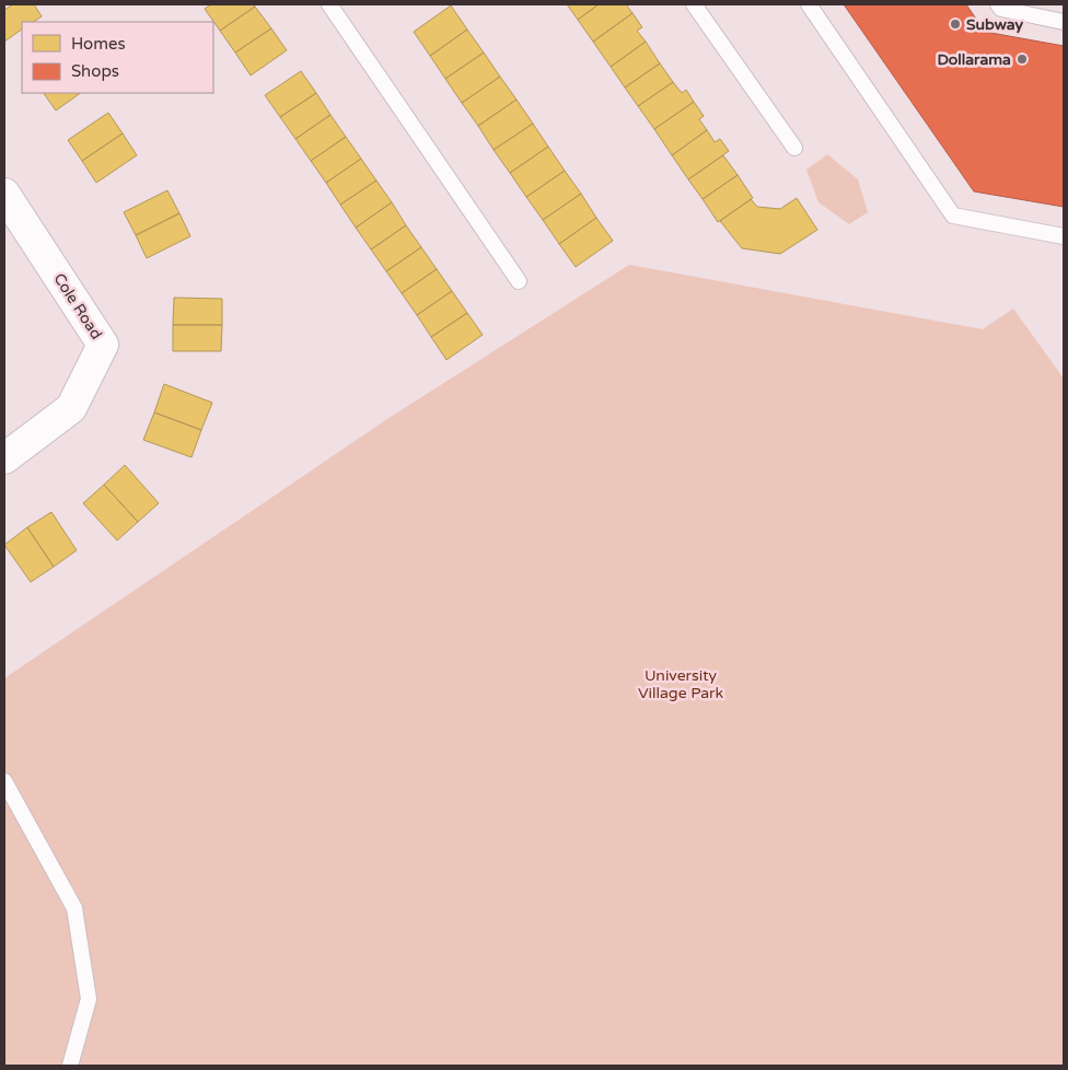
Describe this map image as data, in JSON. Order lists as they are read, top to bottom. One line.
{"streets":{"street":["Cole Road"]},"parks":["University Village Park"],"places":["Subway","Dollarama"],"legend":["Homes","Shops"]}
